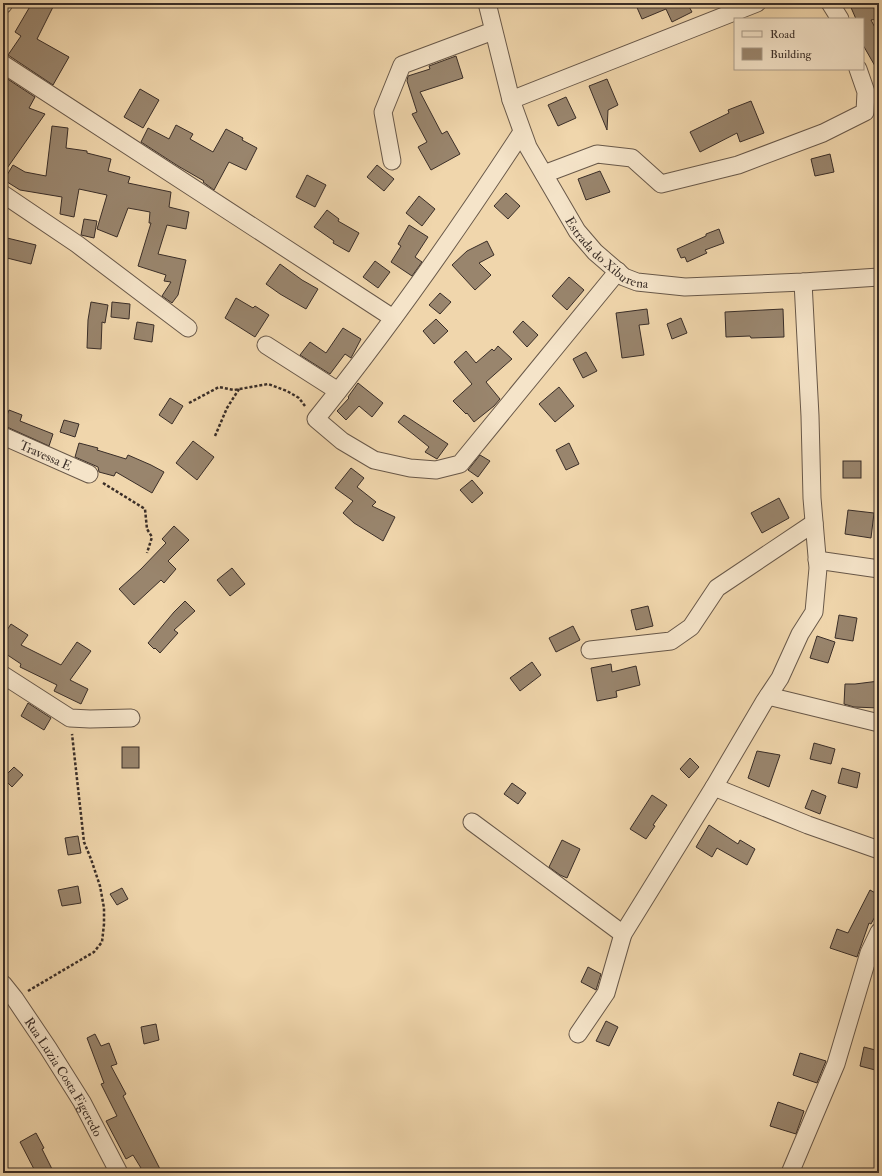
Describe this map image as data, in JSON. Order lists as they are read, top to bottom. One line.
{"streets":{"street":["Estrada do Xiburena","Travessa E","Rua Luzia Costa Figeredo"]},"legend":["Road","Building"]}
